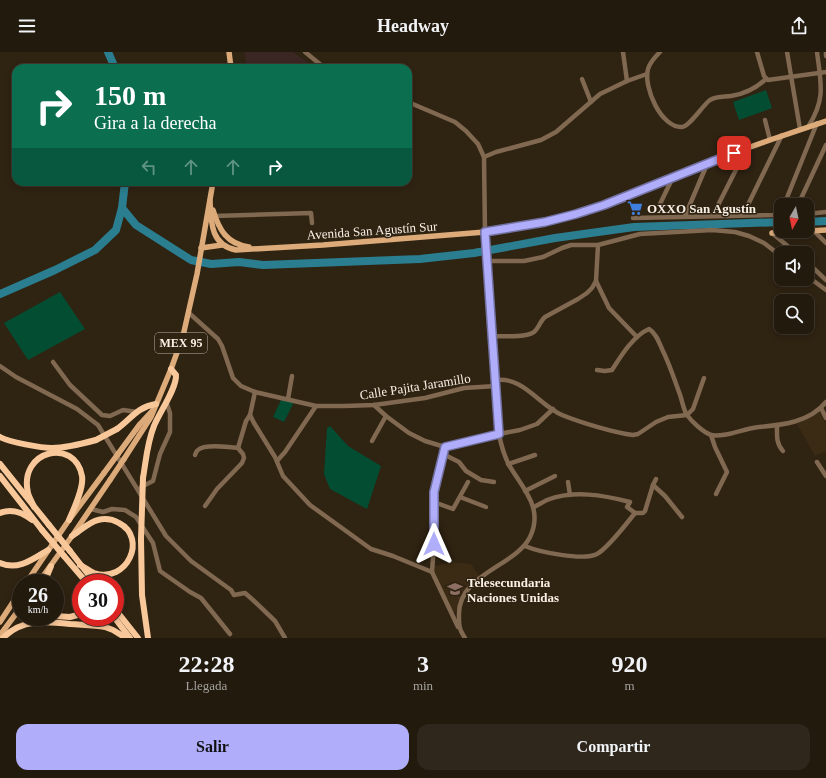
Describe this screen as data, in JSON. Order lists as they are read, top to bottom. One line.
{"streets":{"main road":["Avenida San Agustín Sur","MEX 95"],"street":["Calle Pajita Jaramillo"]},"crossings":[["Avenida San Agustín Sur","MEX 95"],["MEX 95","Calle Pajita Jaramillo"]],"places":{"supermarket":["OXXO San Agustín"],"school or university":["Telesecundaria Naciones Unidas"]},"north":"bottom","page":{"header":"Headway","turn":["150 m","Gira a la derecha"],"speed":"26 km/h","limit":"30","eta":["22:28","Llegada","3","min","920","m"],"buttons":["Salir","Compartir"]}}
